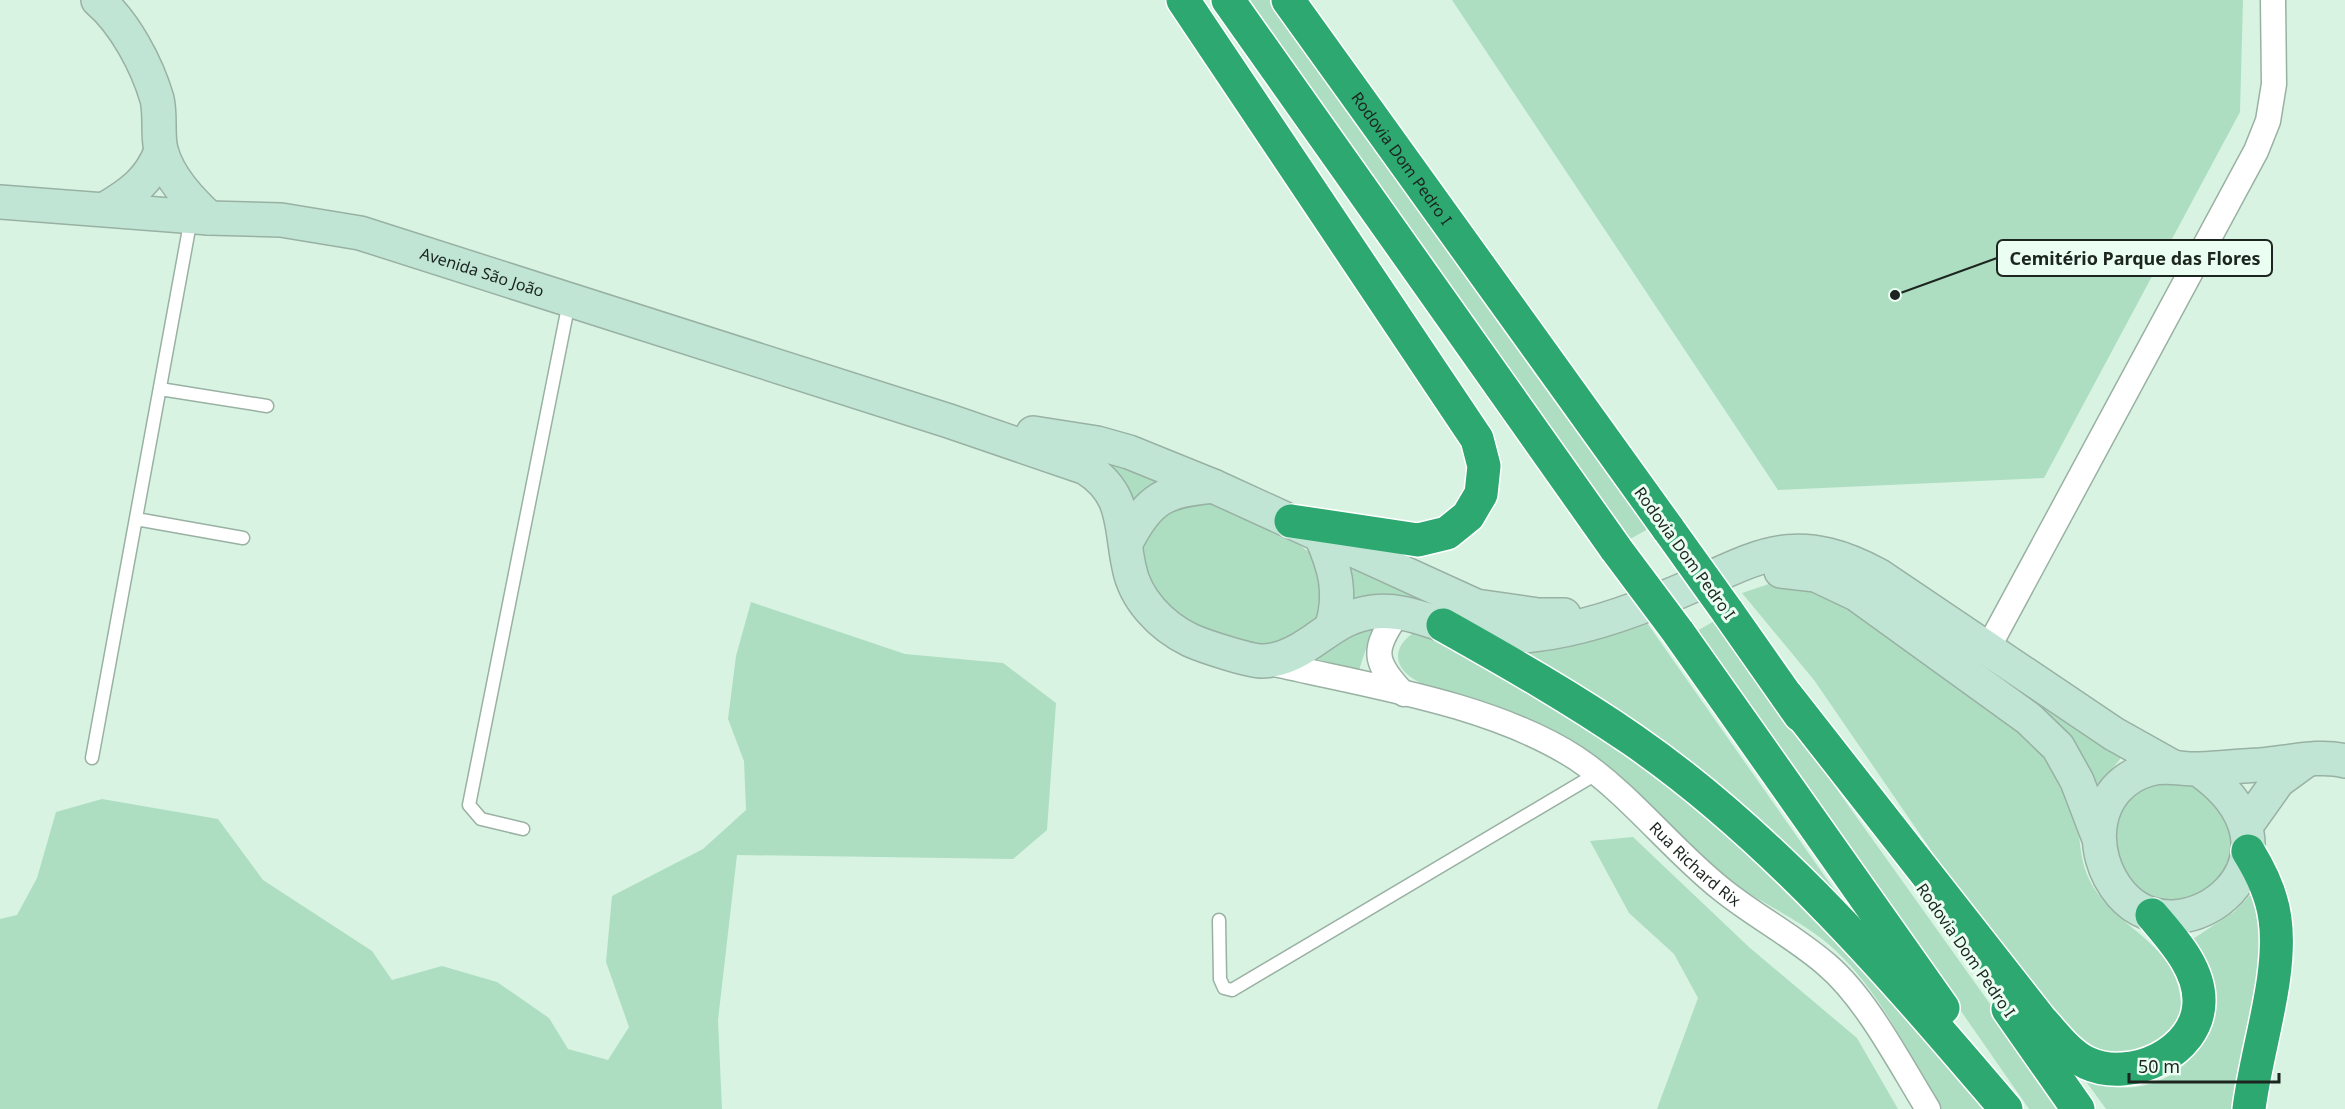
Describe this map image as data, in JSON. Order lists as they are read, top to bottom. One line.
{"streets":{"highway":["Rodovia Dom Pedro I"],"main road":["Avenida São João"],"street":["Rua Richard Rix"]},"places":["Cemitério Parque das Flores"],"scale_bar":"50 m"}
